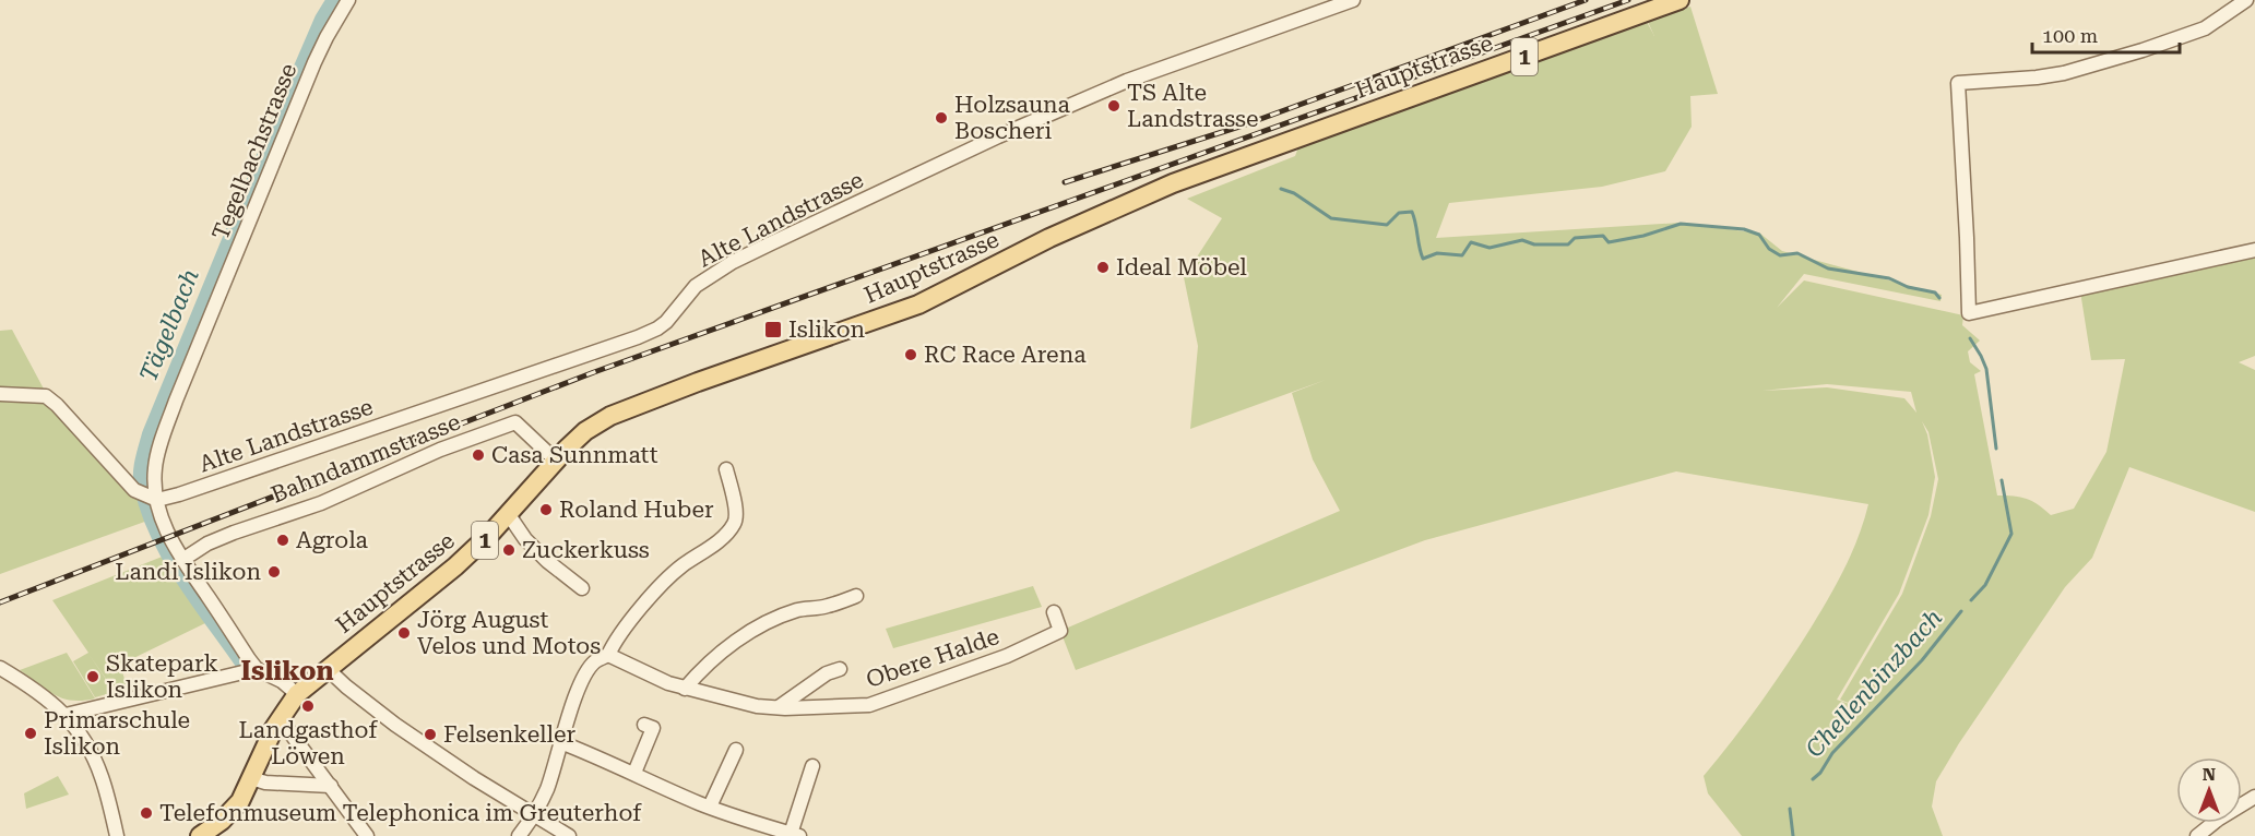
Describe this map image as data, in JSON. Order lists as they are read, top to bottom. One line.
{"streets":{"main road":["1","Hauptstrasse"],"street":["Tegelbachstrasse","Alte Landstrasse","Bahndammstrasse","Obere Halde"]},"crossings":[["Hauptstrasse","Tegelbachstrasse"],["Hauptstrasse","Bahndammstrasse"],["Tegelbachstrasse","Alte Landstrasse"],["Tegelbachstrasse","Bahndammstrasse"]],"districts":["Islikon"],"water":["Tägelbach","Chellenbinzbach"],"places":{"other":["TS Alte Landstrasse","Holzsauna Boscheri","Ideal Möbel","RC Race Arena","Casa Sunnmatt","Roland Huber","Agrola","Zuckerkuss","Landi Islikon","Jörg August Velos und Motos","Skatepark Islikon","Landgasthof Löwen","Primarschule Islikon","Felsenkeller","Telefonmuseum Telephonica im Greuterhof"],"transit":["Islikon"]},"scale_bar":"100 m","north":"top"}
